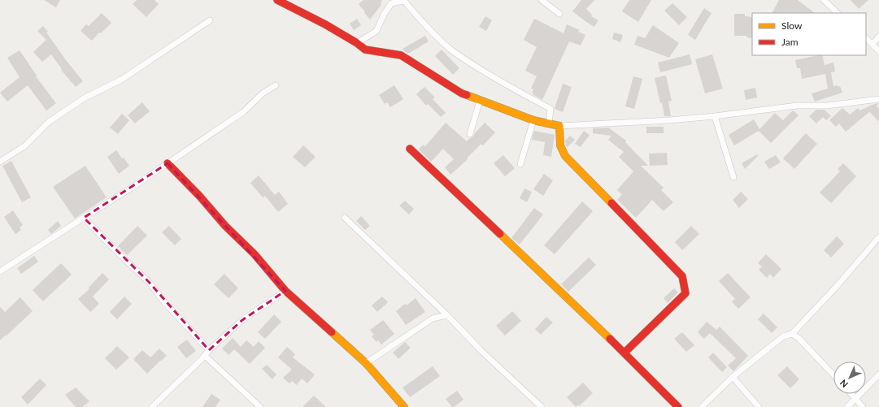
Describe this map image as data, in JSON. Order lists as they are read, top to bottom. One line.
{"legend":["Slow","Jam"],"north":"bottom left"}
